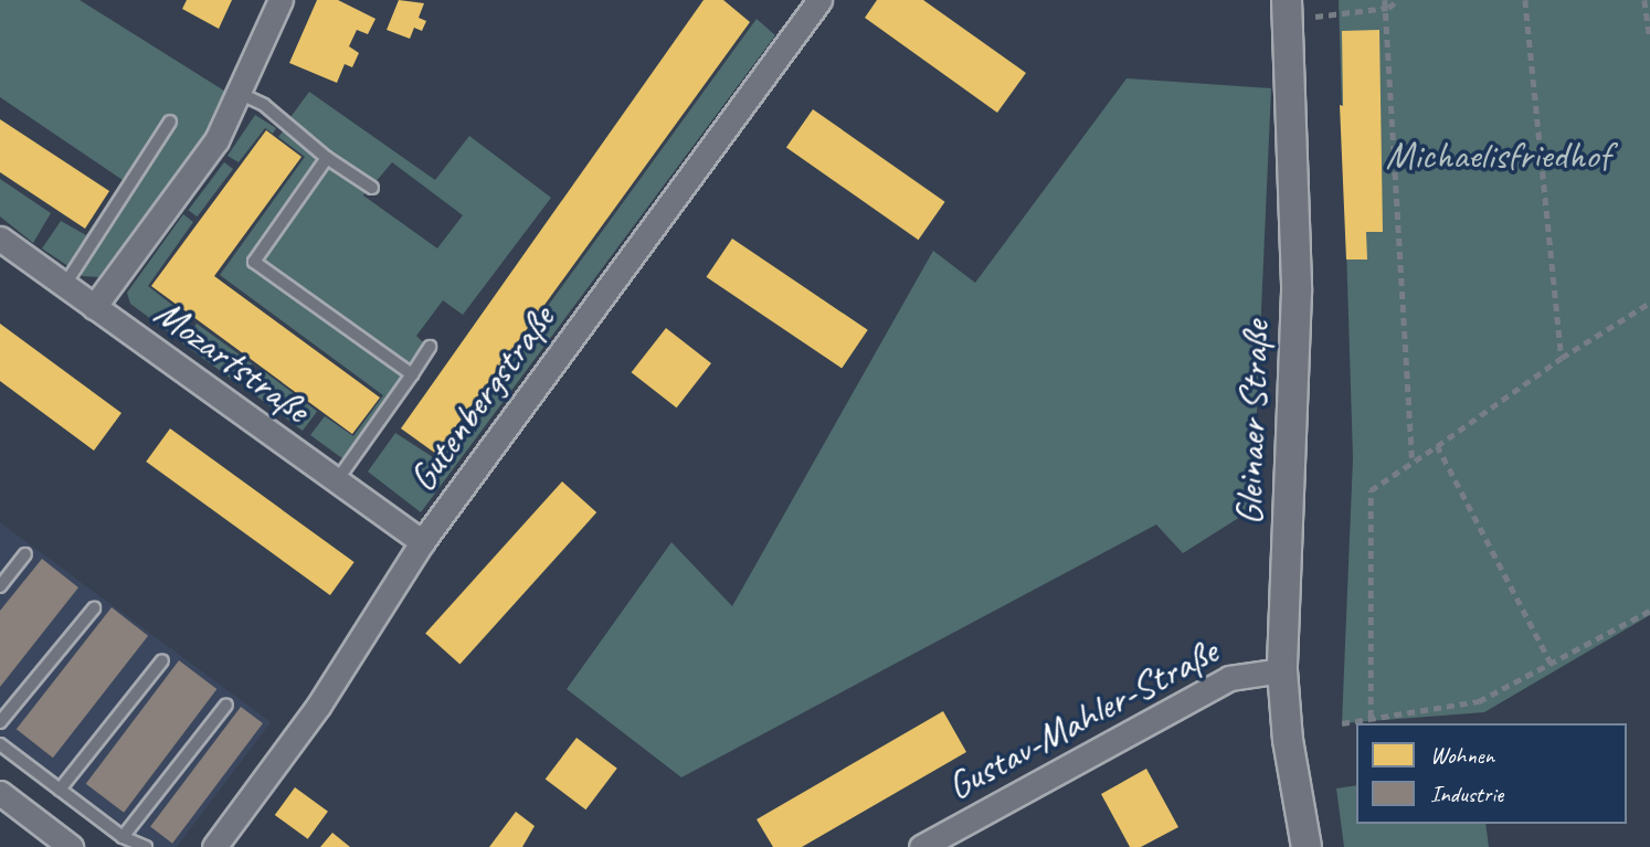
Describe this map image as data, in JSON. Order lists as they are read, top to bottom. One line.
{"streets":{"street":["Mozartstraße","Gutenbergstraße","Gleinaer Straße","Gustav-Mahler-Straße"]},"crossings":[["Mozartstraße","Gutenbergstraße"],["Gleinaer Straße","Gustav-Mahler-Straße"]],"parks":["Michaelisfriedhof"],"legend":["Wohnen","Industrie"]}
